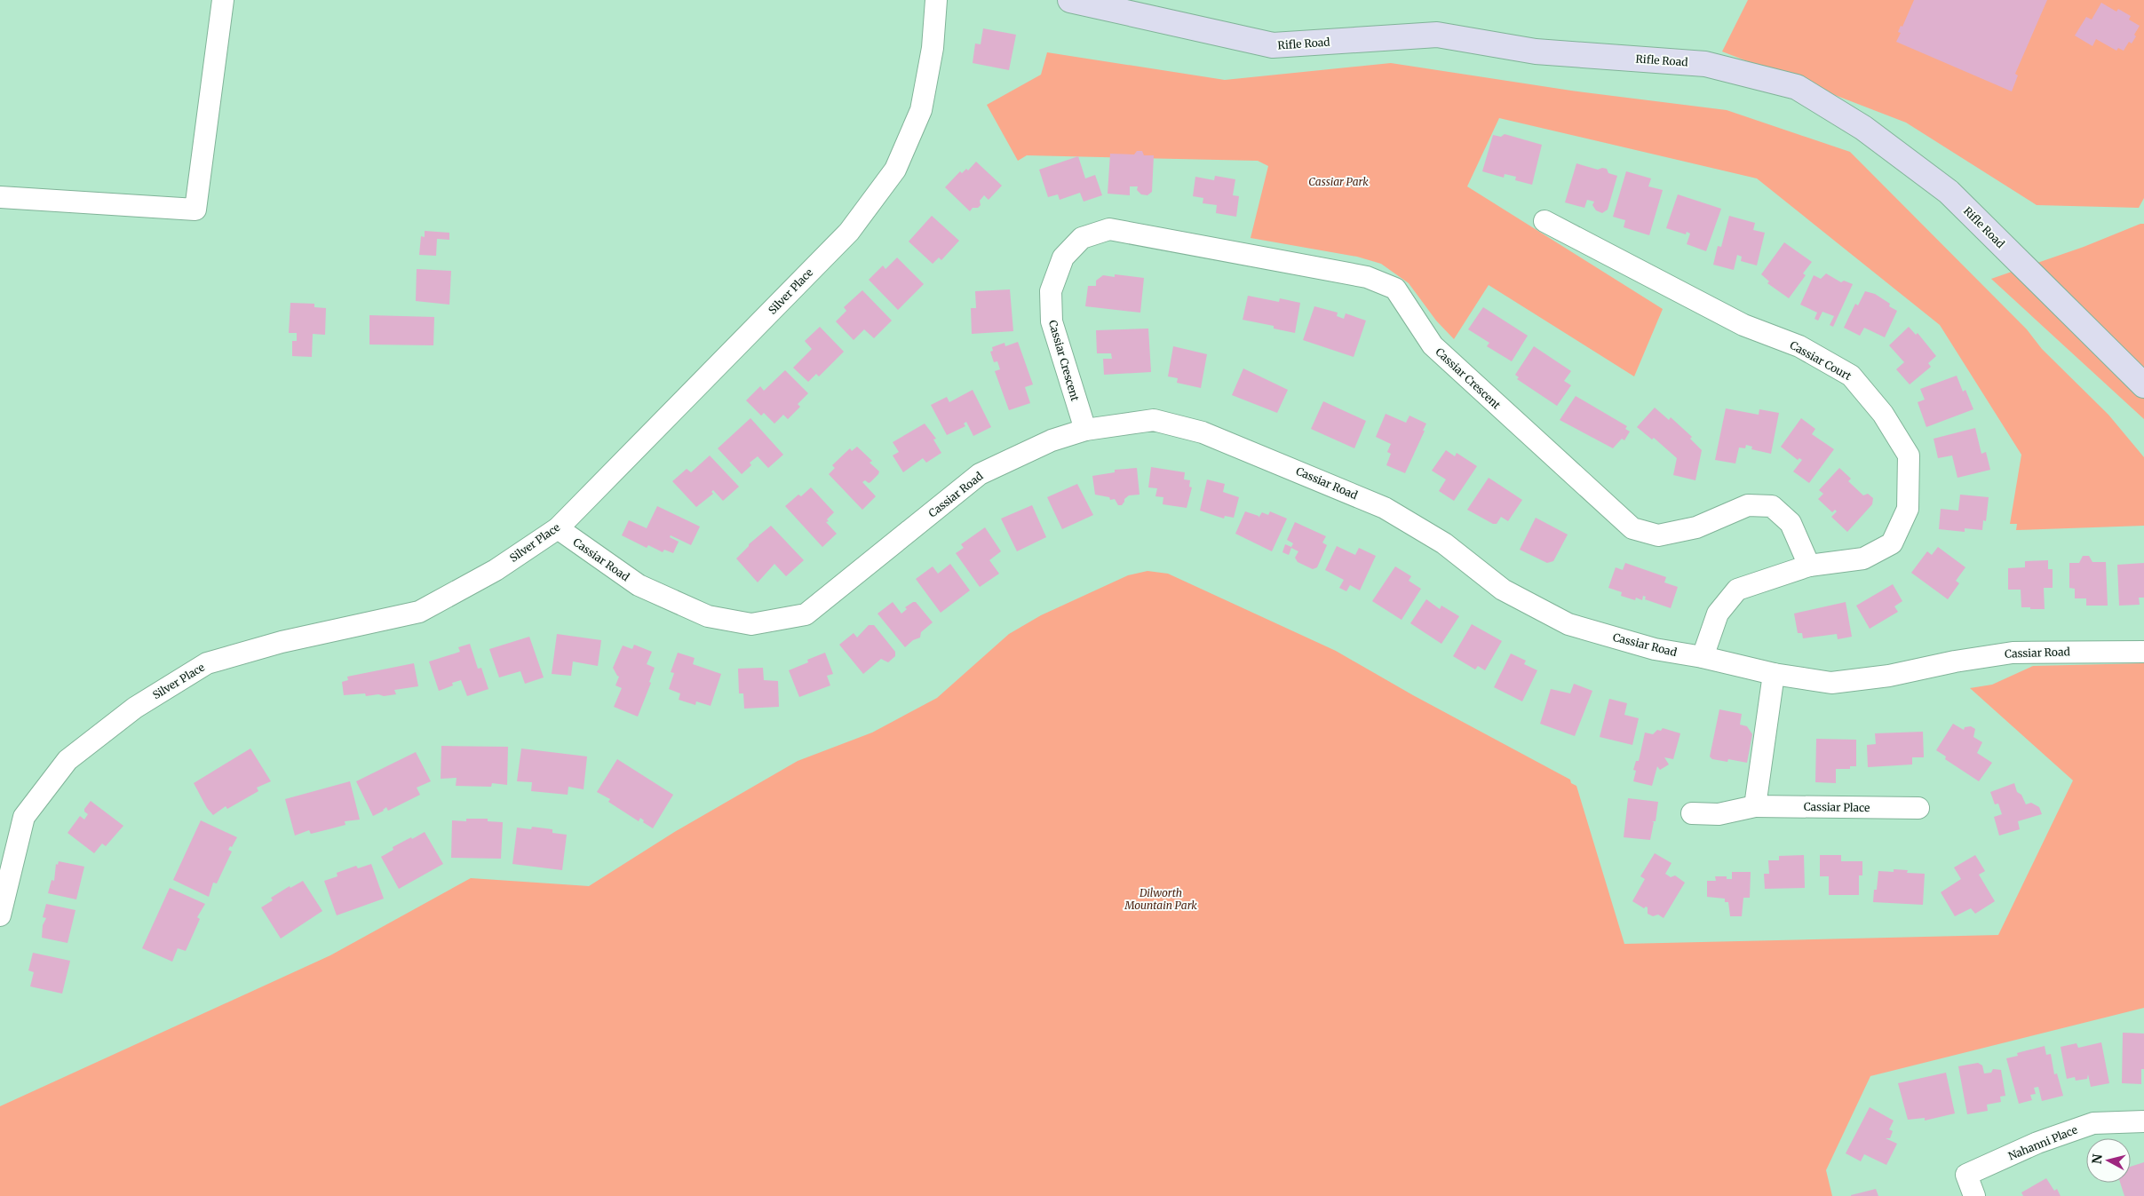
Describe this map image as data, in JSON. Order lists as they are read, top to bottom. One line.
{"streets":{"street":["Rifle Road","Silver Place","Cassiar Crescent","Cassiar Court","Cassiar Road","Cassiar Place","Nahanni Place"]},"crossings":[["Silver Place","Cassiar Road"],["Cassiar Crescent","Cassiar Court"],["Cassiar Crescent","Cassiar Road"]],"parks":["Cassiar Park","Dilworth Mountain Park"],"north":"left"}
